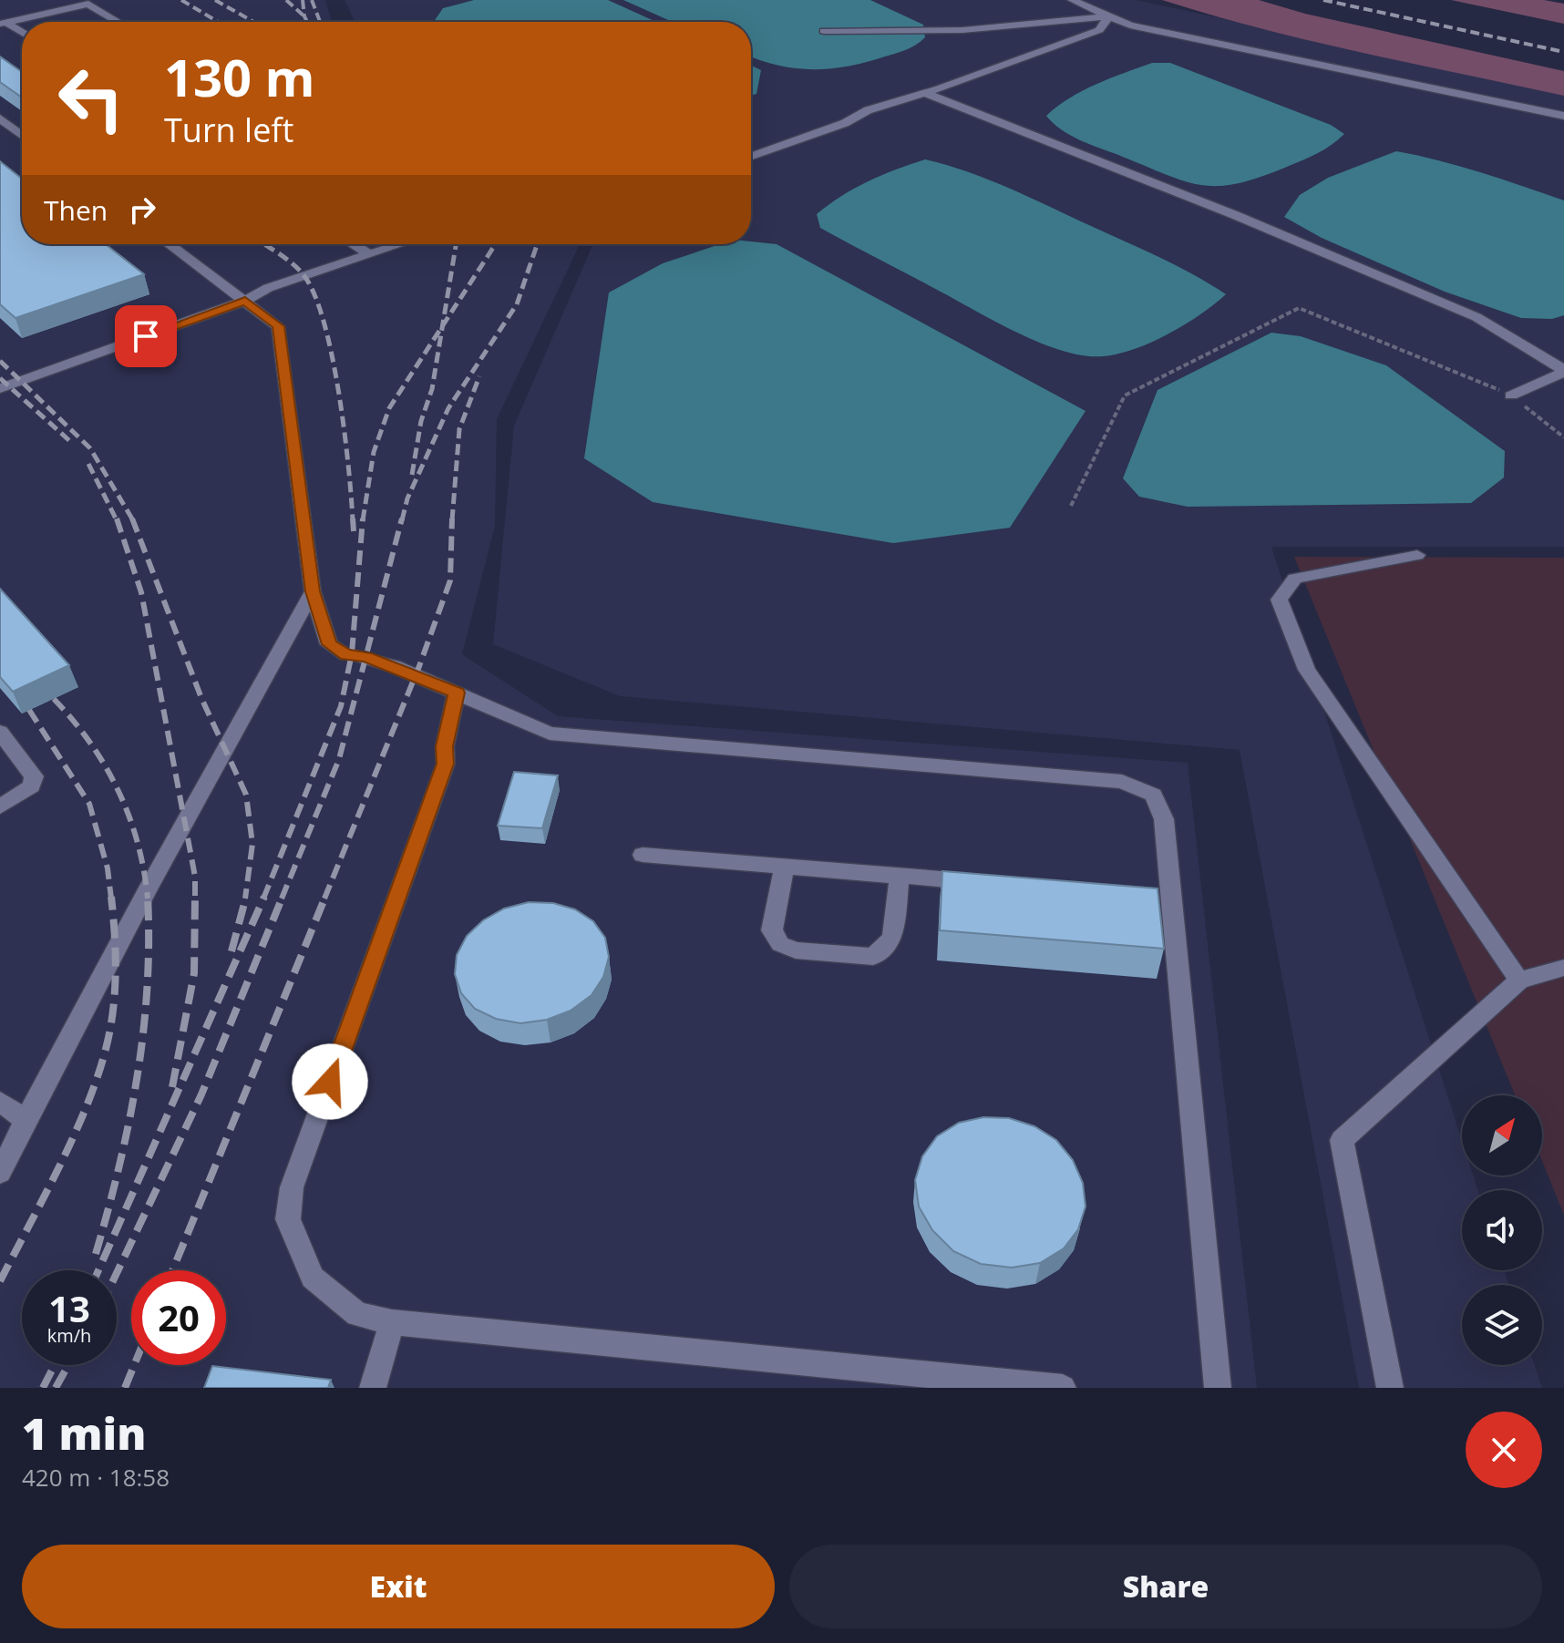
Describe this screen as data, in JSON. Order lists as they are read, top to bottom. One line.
{"north":"top right","page":{"turn":["130 m","Turn left"],"then":"Then","speed":"13 km/h","limit":"20","heading":["1 min","420 m · 18:58"],"buttons":["Exit","Share"]}}
